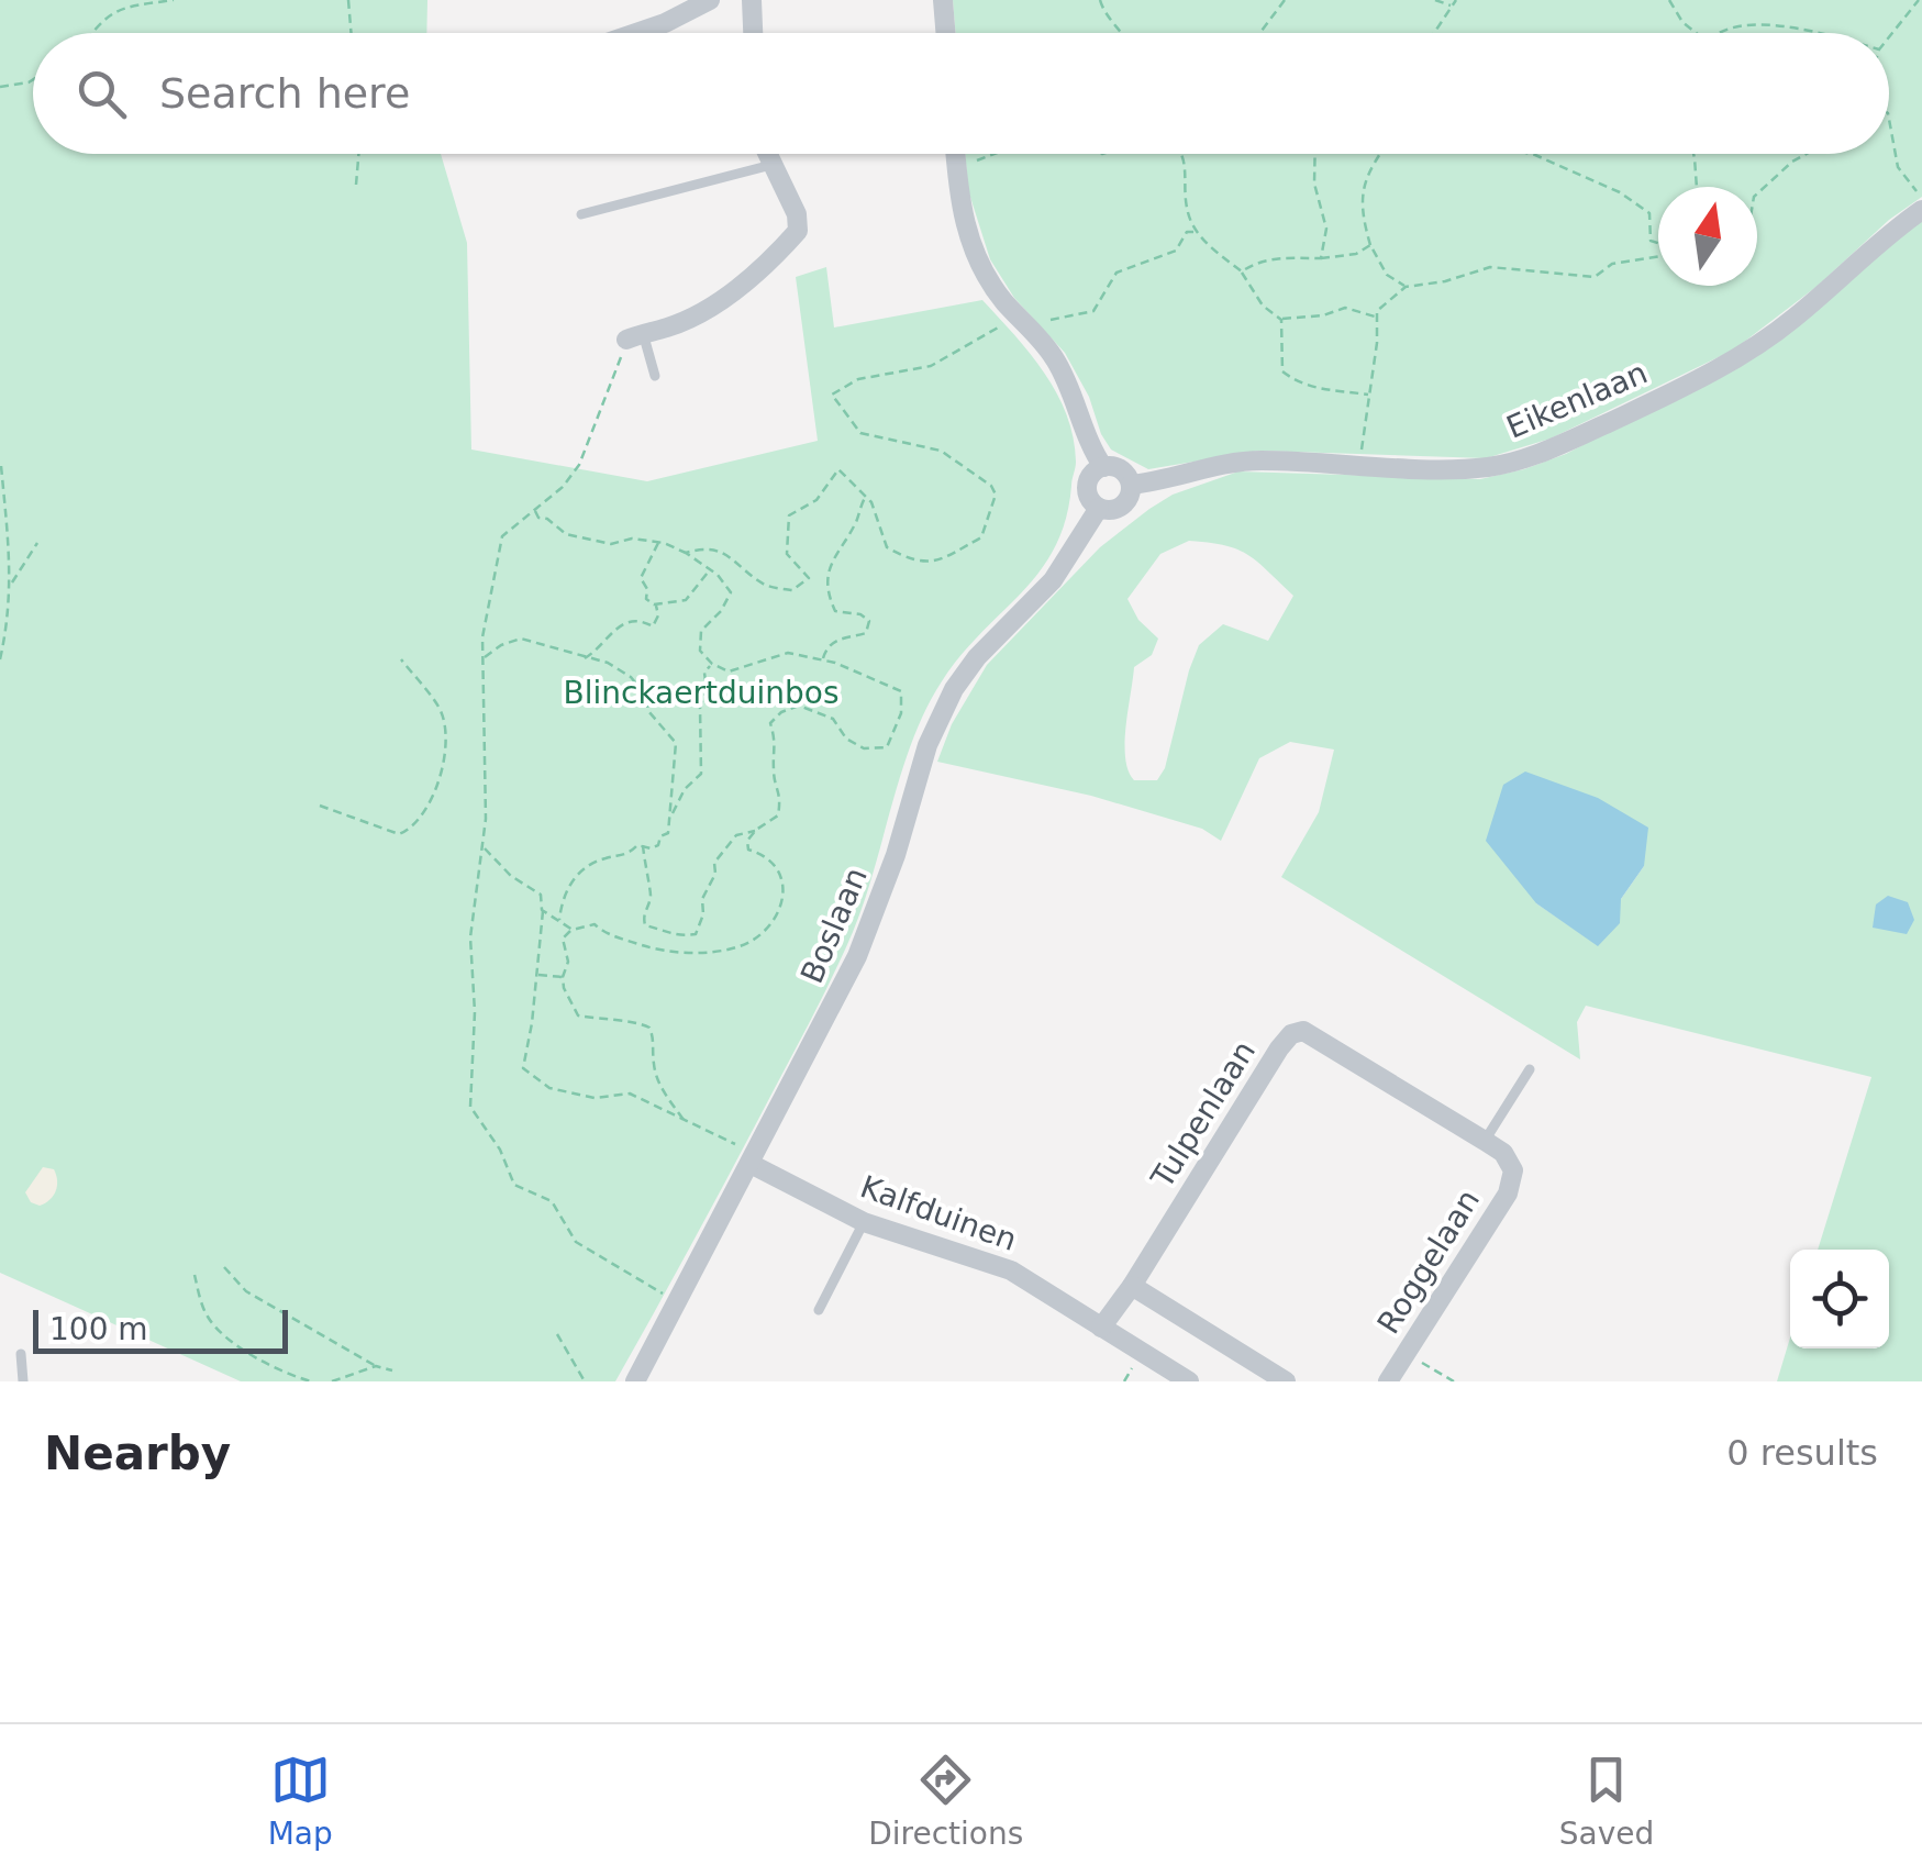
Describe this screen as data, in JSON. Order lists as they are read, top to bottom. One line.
{"streets":{"street":["Eikenlaan","Boslaan","Tulpenlaan","Kalfduinen","Roggelaan"]},"crossings":[["Eikenlaan","Boslaan"],["Boslaan","Kalfduinen"],["Tulpenlaan","Roggelaan"]],"parks":["Blinckaertduinbos"],"scale_bar":"100 m","north":"top","page":{"search":"Search here","scale":"100 m","heading":["Nearby","0 results"],"nav":["Map","Directions","Saved"]}}
